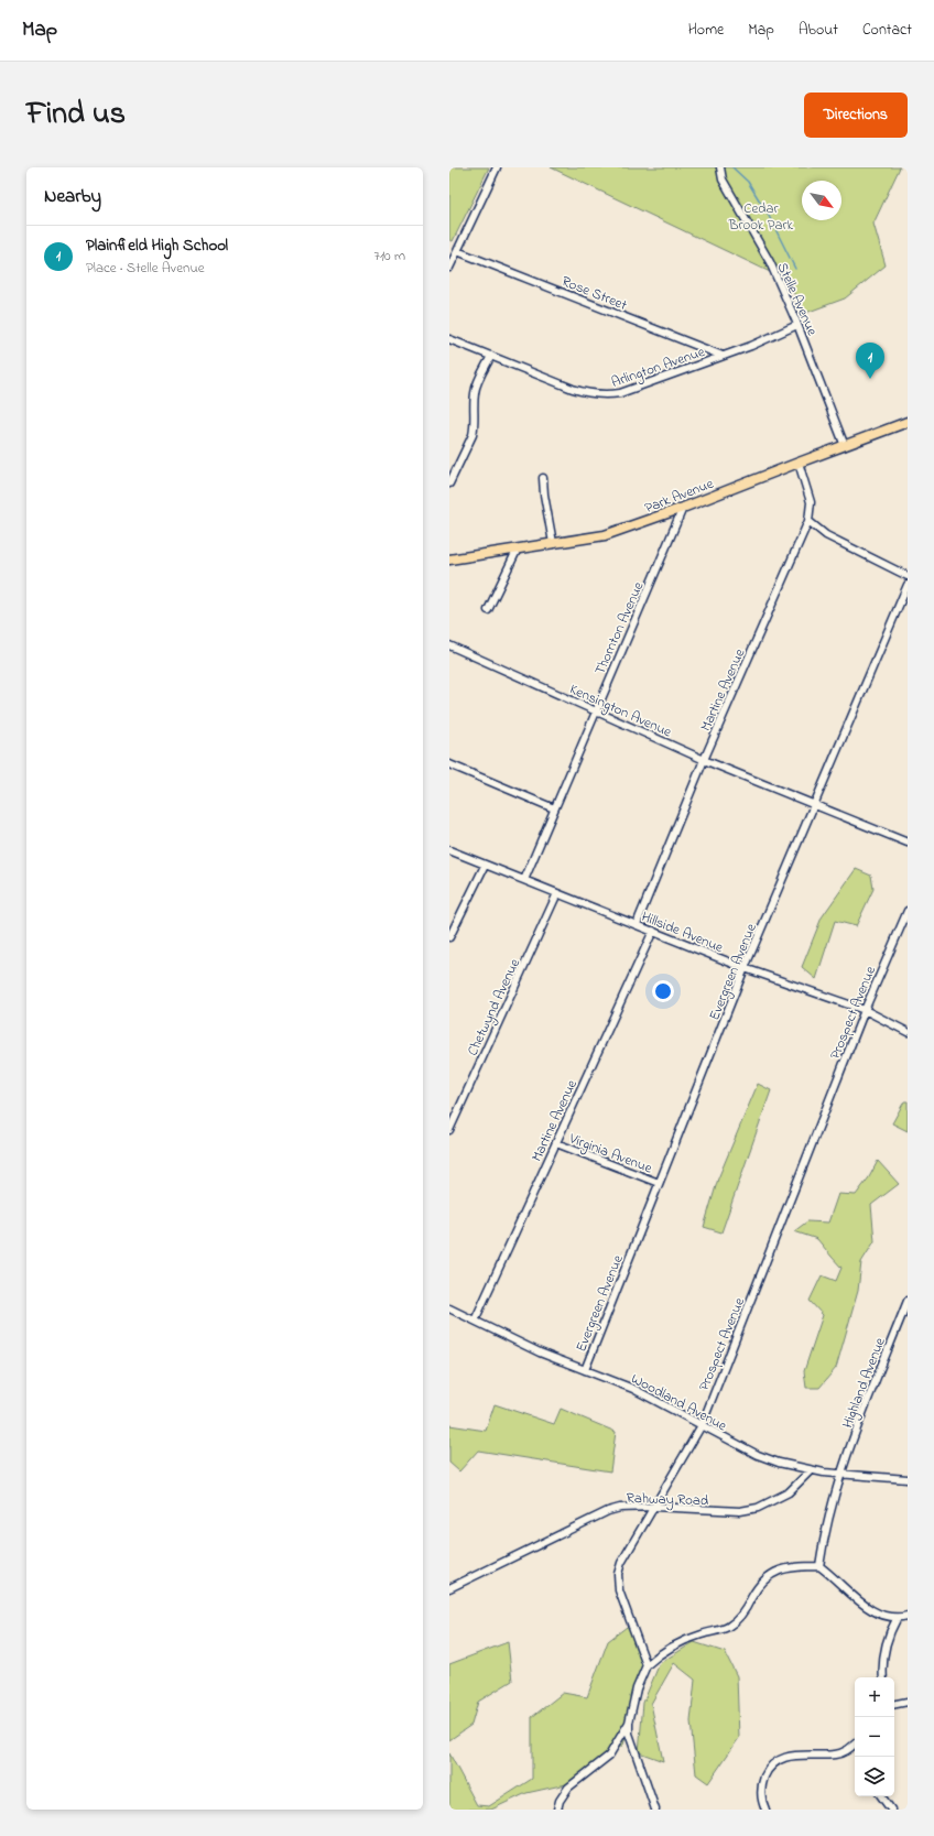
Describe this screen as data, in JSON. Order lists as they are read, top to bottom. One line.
{"streets":{"main road":["Park Avenue"],"street":["Rose Street","Stelle Avenue","Arlington Avenue","Thornton Avenue","Martine Avenue","Kensington Avenue","Hillside Avenue","Evergreen Avenue","Chetwynd Avenue","Prospect Avenue","Virginia Avenue","Highland Avenue","Woodland Avenue","Rahway Road"]},"crossings":[["Rose Street","Arlington Avenue"],["Stelle Avenue","Arlington Avenue"],["Stelle Avenue","Park Avenue"],["Park Avenue","Thornton Avenue"],["Park Avenue","Martine Avenue"],["Thornton Avenue","Kensington Avenue"],["Thornton Avenue","Hillside Avenue"],["Martine Avenue","Kensington Avenue"],["Martine Avenue","Hillside Avenue"],["Martine Avenue","Virginia Avenue"],["Martine Avenue","Woodland Avenue"],["Kensington Avenue","Evergreen Avenue"],["Hillside Avenue","Evergreen Avenue"],["Hillside Avenue","Chetwynd Avenue"],["Hillside Avenue","Prospect Avenue"],["Evergreen Avenue","Virginia Avenue"],["Evergreen Avenue","Woodland Avenue"],["Prospect Avenue","Woodland Avenue"],["Prospect Avenue","Rahway Road"],["Highland Avenue","Woodland Avenue"],["Woodland Avenue","Rahway Road"]],"parks":["Cedar Brook Park"],"north":"bottom right","page":{"header":"Map","nav":["Home","Map","About","Contact"],"title":"Find us","buttons":"Directions","heading":"Nearby","list":[{"mark":"1","name":"Plainfield High School","note":"Place · Stelle Avenue","value":"710 m"}],"pins":"1","map_buttons":["+","−"]}}
